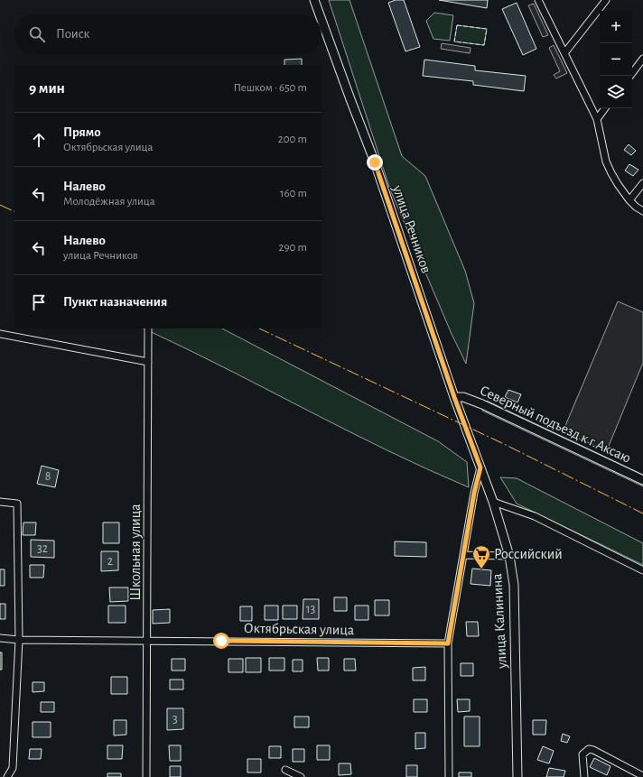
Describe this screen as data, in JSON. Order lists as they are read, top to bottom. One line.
{"streets":{"street":["улица Речников","Северный подъезд к г.Аксаю","Школьная улица","улица Калинина","Октябрьская улица"]},"crossings":[["улица Речников","Северный подъезд к г.Аксаю"],["улица Речников","улица Калинина"],["Школьная улица","Октябрьская улица"]],"places":{"supermarket":["Российский"]},"house_numbers":["8","32","2","13","3"],"page":{"map_buttons":["+","−"],"search":"Поиск","heading":["9 мин","Пешком · 650 m"],"list":[["Прямо","Октябрьская улица","200 m"],["Налево","Молодёжная улица","160 m"],["Налево","улица Речников","290 m"],"Пункт назначения"]}}
